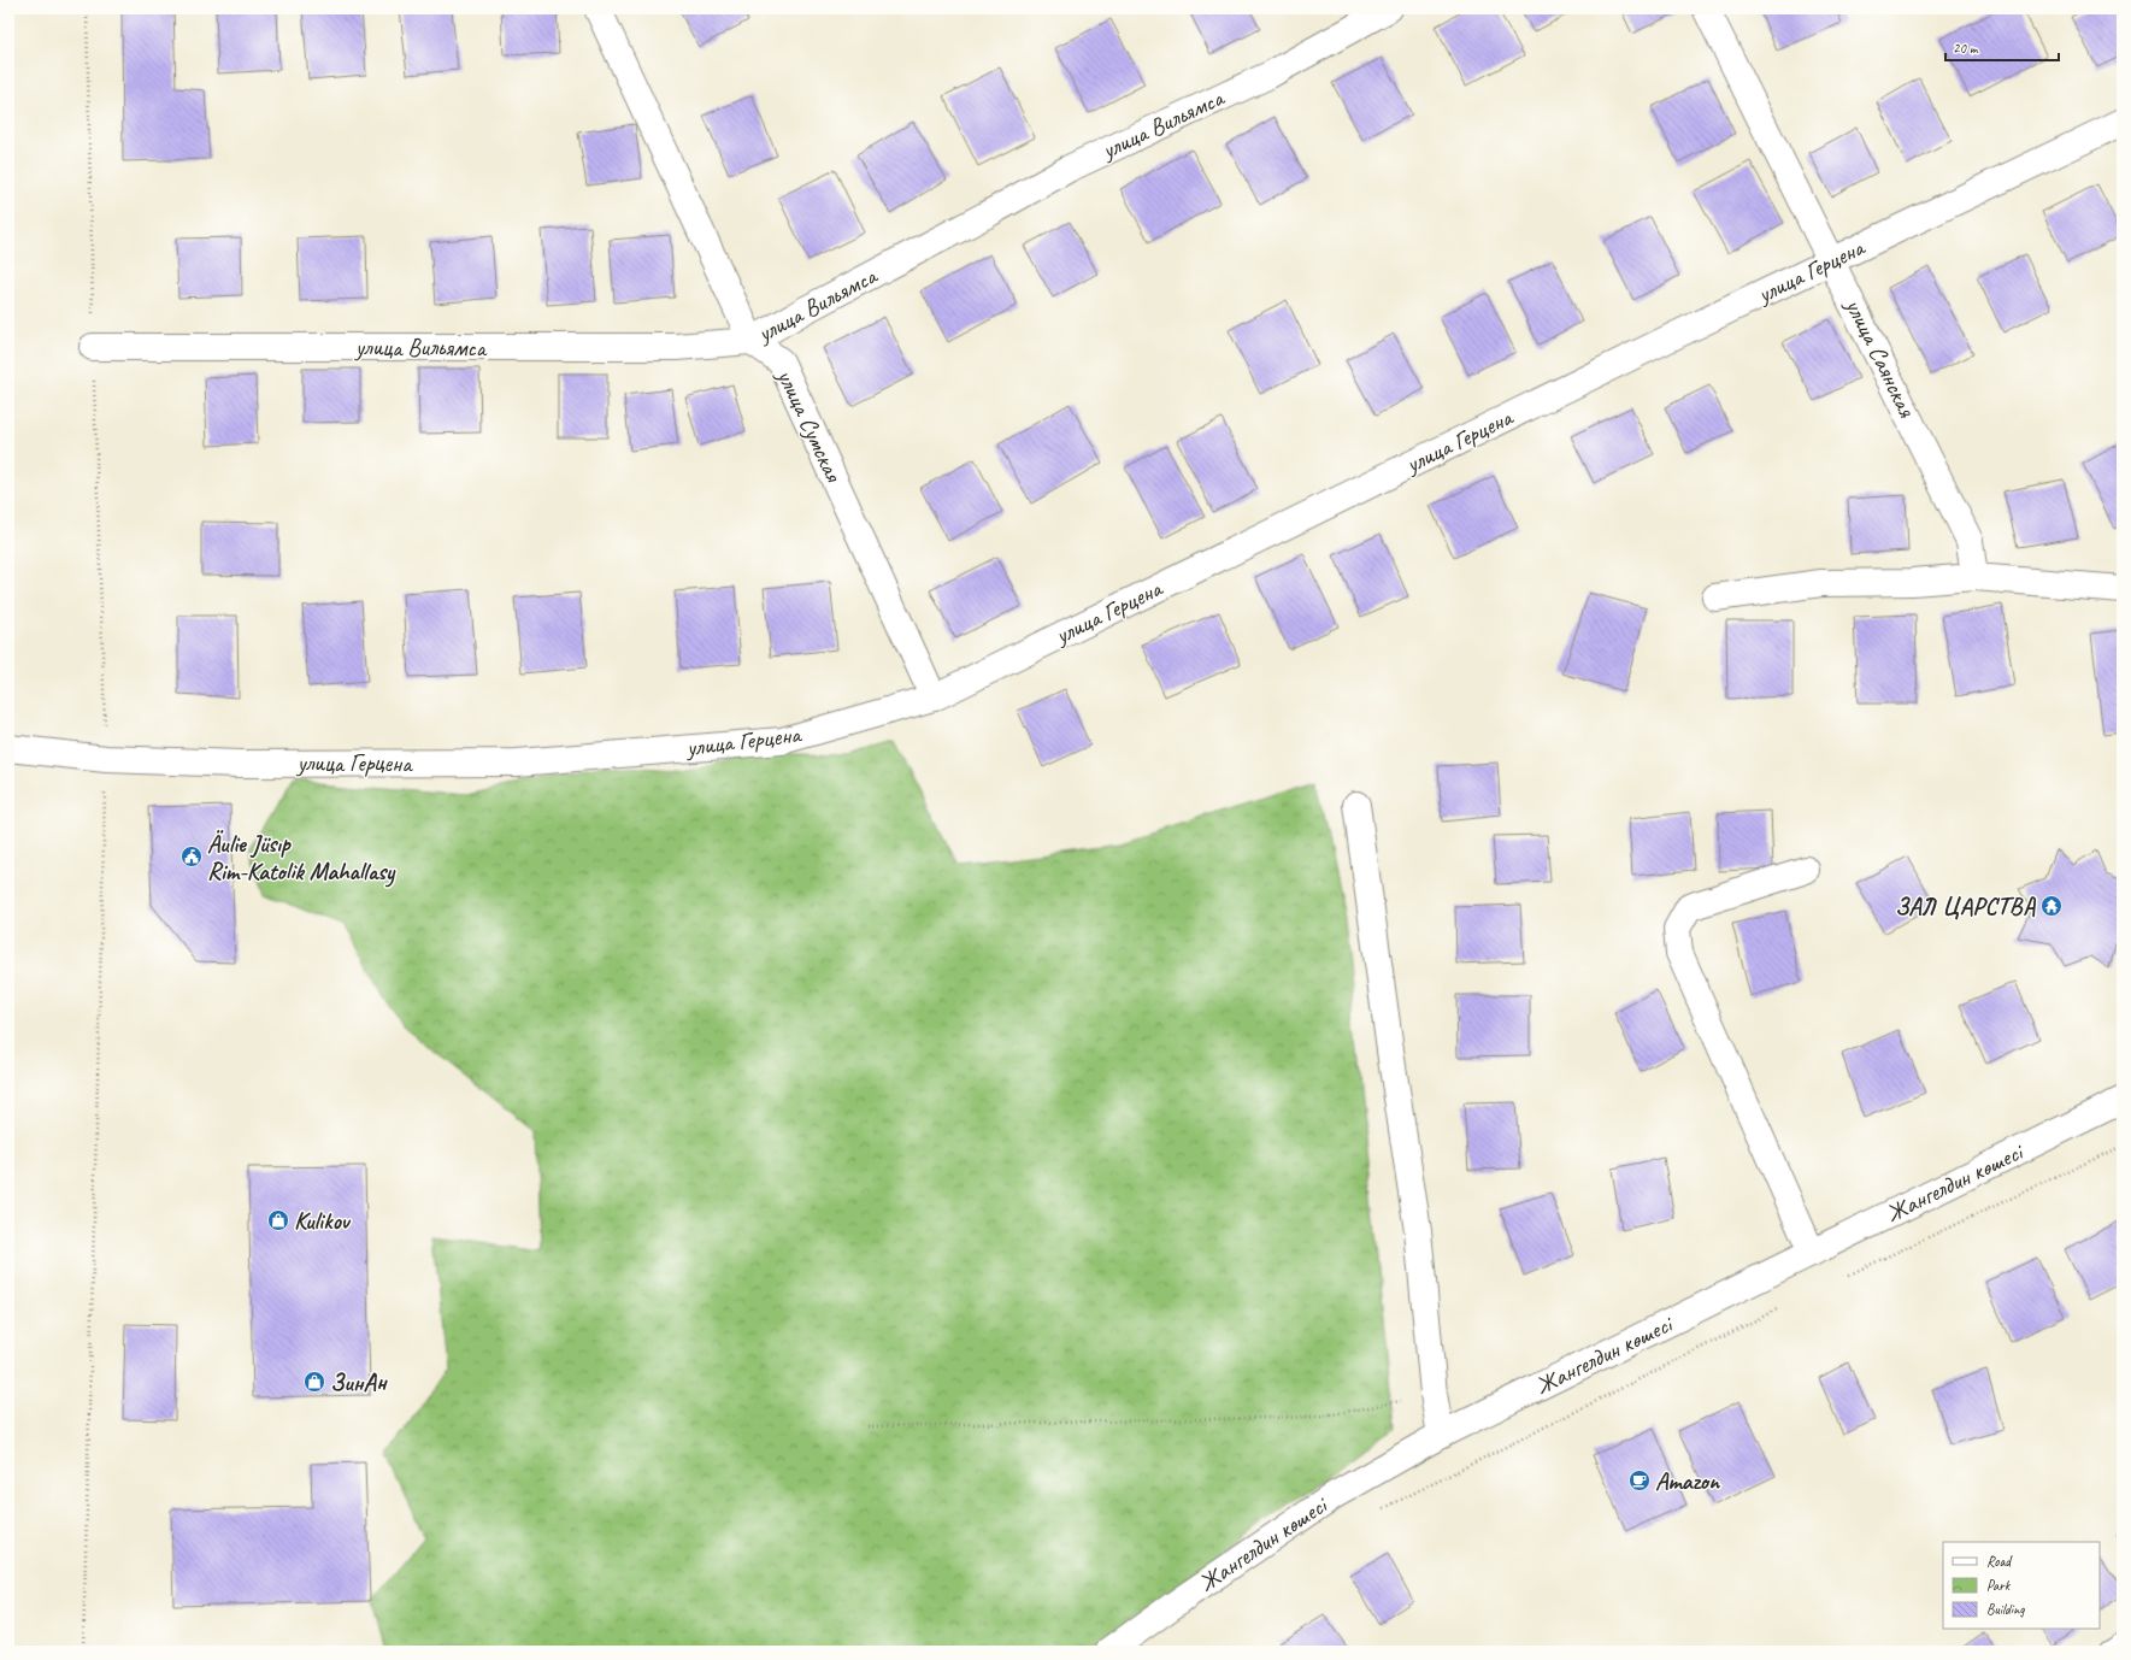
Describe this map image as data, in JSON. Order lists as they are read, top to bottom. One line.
{"streets":{"street":["улица Вильямса","улица Герцена","улица Саянская","улица Сумская","Жангелдин көшесі"]},"crossings":[["улица Вильямса","улица Сумская"],["улица Герцена","улица Саянская"],["улица Герцена","улица Сумская"]],"places":{"public building":["Äulie Jüsıp Rim-Katolik Mahallasy"],"temple":["ЗАЛ ЦАРСТВА"],"shop":["Kulikov","ЗинАн"],"cafe":["Amazon"]},"legend":["Road","Park","Building"],"scale_bar":"20 m"}
